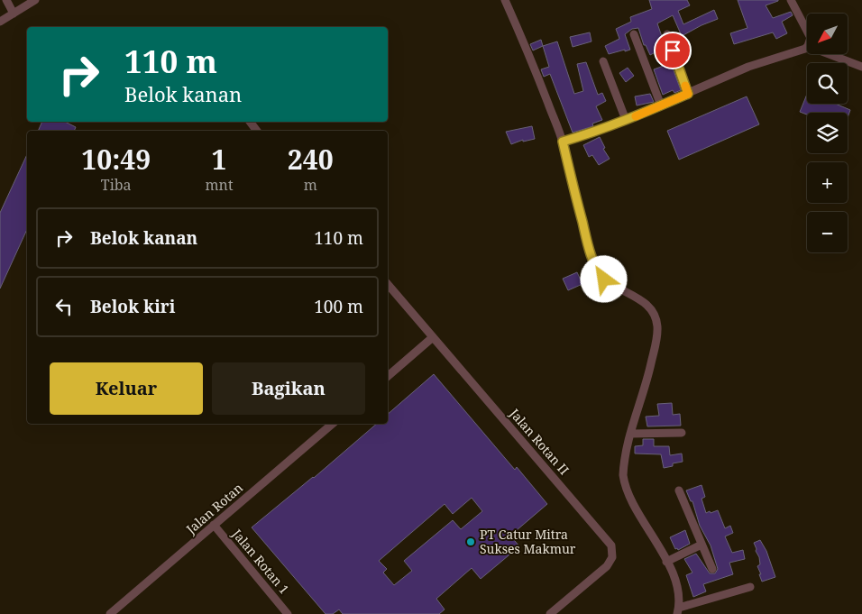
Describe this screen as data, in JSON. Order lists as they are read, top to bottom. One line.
{"streets":{"street":["Jalan Rotan II","Jalan Rotan","Jalan Rotan 1"]},"crossings":[["Jalan Rotan","Jalan Rotan 1"]],"places":["PT Catur Mitra Sukses Makmur"],"north":"bottom left","page":{"map_buttons":["+","−"],"turn":["110 m","Belok kanan"],"eta":["10:49","Tiba","1","mnt","240","m"],"list":[{"name":"Belok kanan","value":"110 m"},{"name":"Belok kiri","value":"100 m"}],"buttons":["Keluar","Bagikan"]}}
